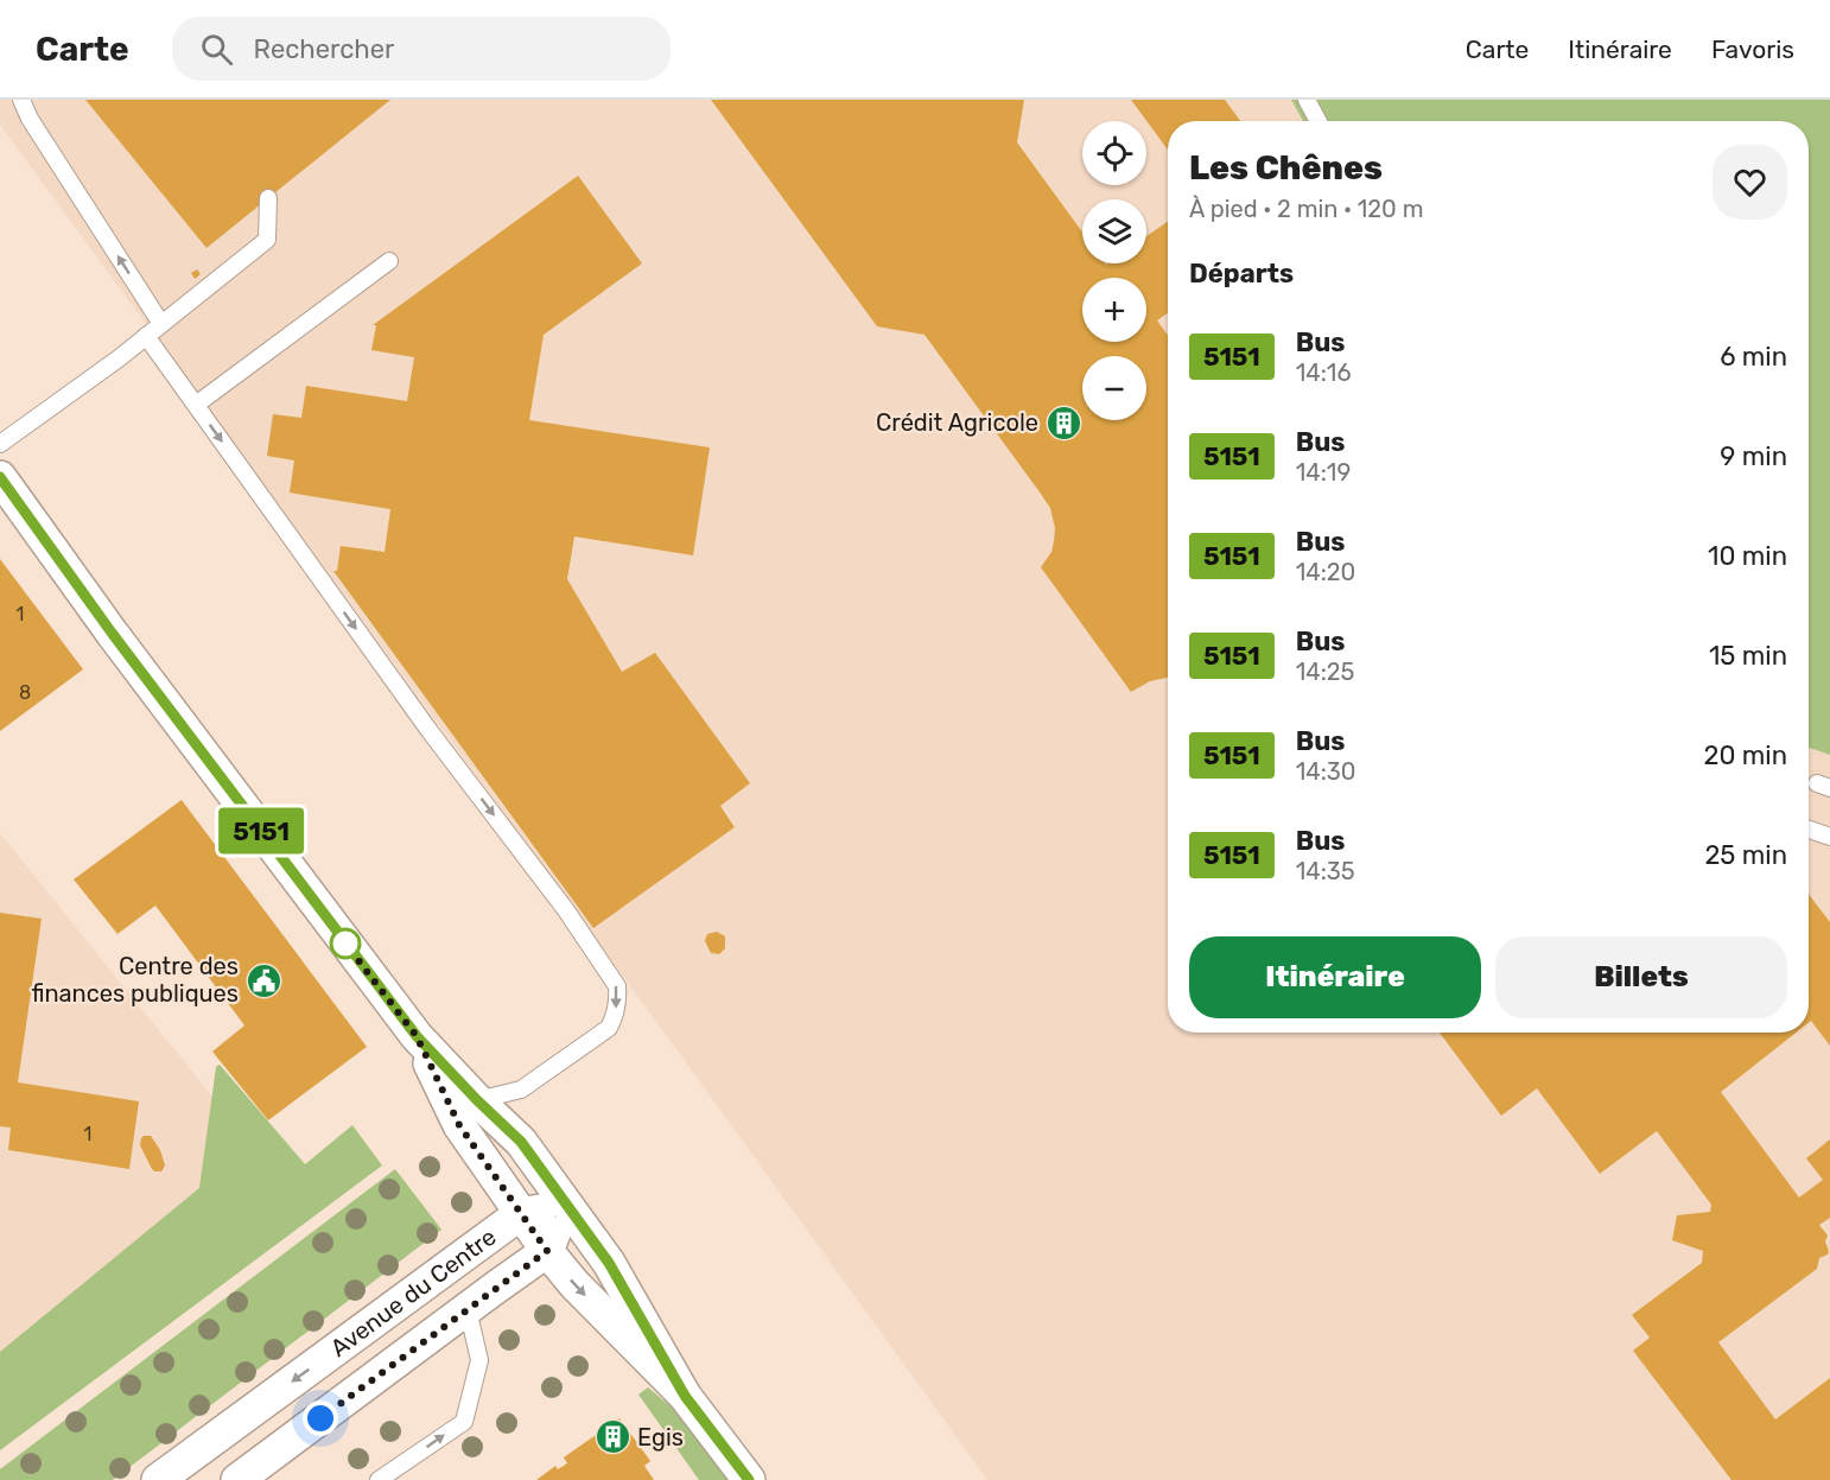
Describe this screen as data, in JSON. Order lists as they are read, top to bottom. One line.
{"streets":{"street":["Avenue du Centre"]},"places":{"building":["Crédit Agricole","Egis"],"public building":["Centre des finances publiques"]},"lines":["bus line 5151"],"house_numbers":["1","8","1"],"page":{"header":"Carte","search":"Rechercher","nav":["Carte","Itinéraire","Favoris"],"on_map":"5151","map_buttons":["+","−"],"heading":[["Les Chênes","À pied · 2 min · 120 m"],"Départs"],"list":[{"mark":"5151","name":"Bus","note":"14:16","value":"6 min"},{"mark":"5151","name":"Bus","note":"14:19","value":"9 min"},{"mark":"5151","name":"Bus","note":"14:20","value":"10 min"},{"mark":"5151","name":"Bus","note":"14:25","value":"15 min"},{"mark":"5151","name":"Bus","note":"14:30","value":"20 min"},{"mark":"5151","name":"Bus","note":"14:35","value":"25 min"}],"buttons":["Itinéraire","Billets"]}}
